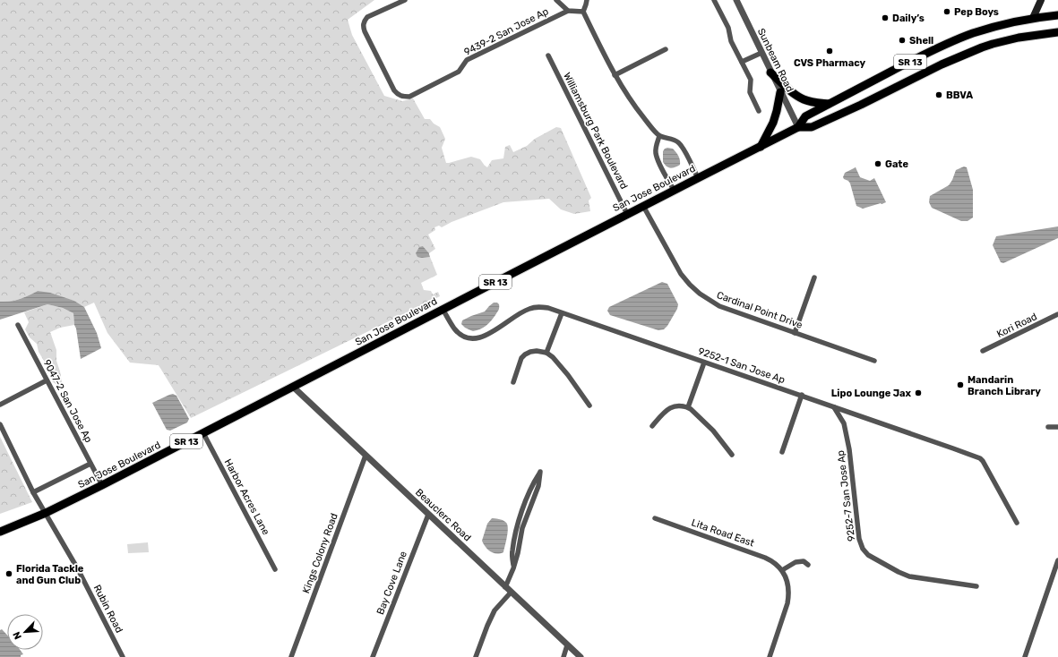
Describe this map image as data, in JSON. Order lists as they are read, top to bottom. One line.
{"streets":{"main road":["SR 13","San Jose Boulevard"],"street":["9439-2 San Jose Ap","Sunbeam Road","Williamsburg Park Boulevard","Cardinal Point Drive","Kori Road","9252-1 San Jose Ap","9047-2 San Jose Ap","9252-7 San Jose Ap","Harbor Acres Lane","Beauclerc Road","Lita Road East","Kings Colony Road","Bay Cove Lane","Rubin Road"]},"crossings":[["Sunbeam Road","San Jose Boulevard"],["Williamsburg Park Boulevard","San Jose Boulevard"],["San Jose Boulevard","Cardinal Point Drive"],["San Jose Boulevard","9252-1 San Jose Ap"],["San Jose Boulevard","9047-2 San Jose Ap"],["San Jose Boulevard","Harbor Acres Lane"],["San Jose Boulevard","Beauclerc Road"],["San Jose Boulevard","Rubin Road"],["9252-1 San Jose Ap","9252-7 San Jose Ap"],["Beauclerc Road","Kings Colony Road"],["Beauclerc Road","Bay Cove Lane"]],"places":["Pep Boys","Daily’s","Shell","CVS Pharmacy","BBVA","Gate","Mandarin Branch Library","Lipo Lounge Jax","Florida Tackle and Gun Club"],"north":"bottom left"}
